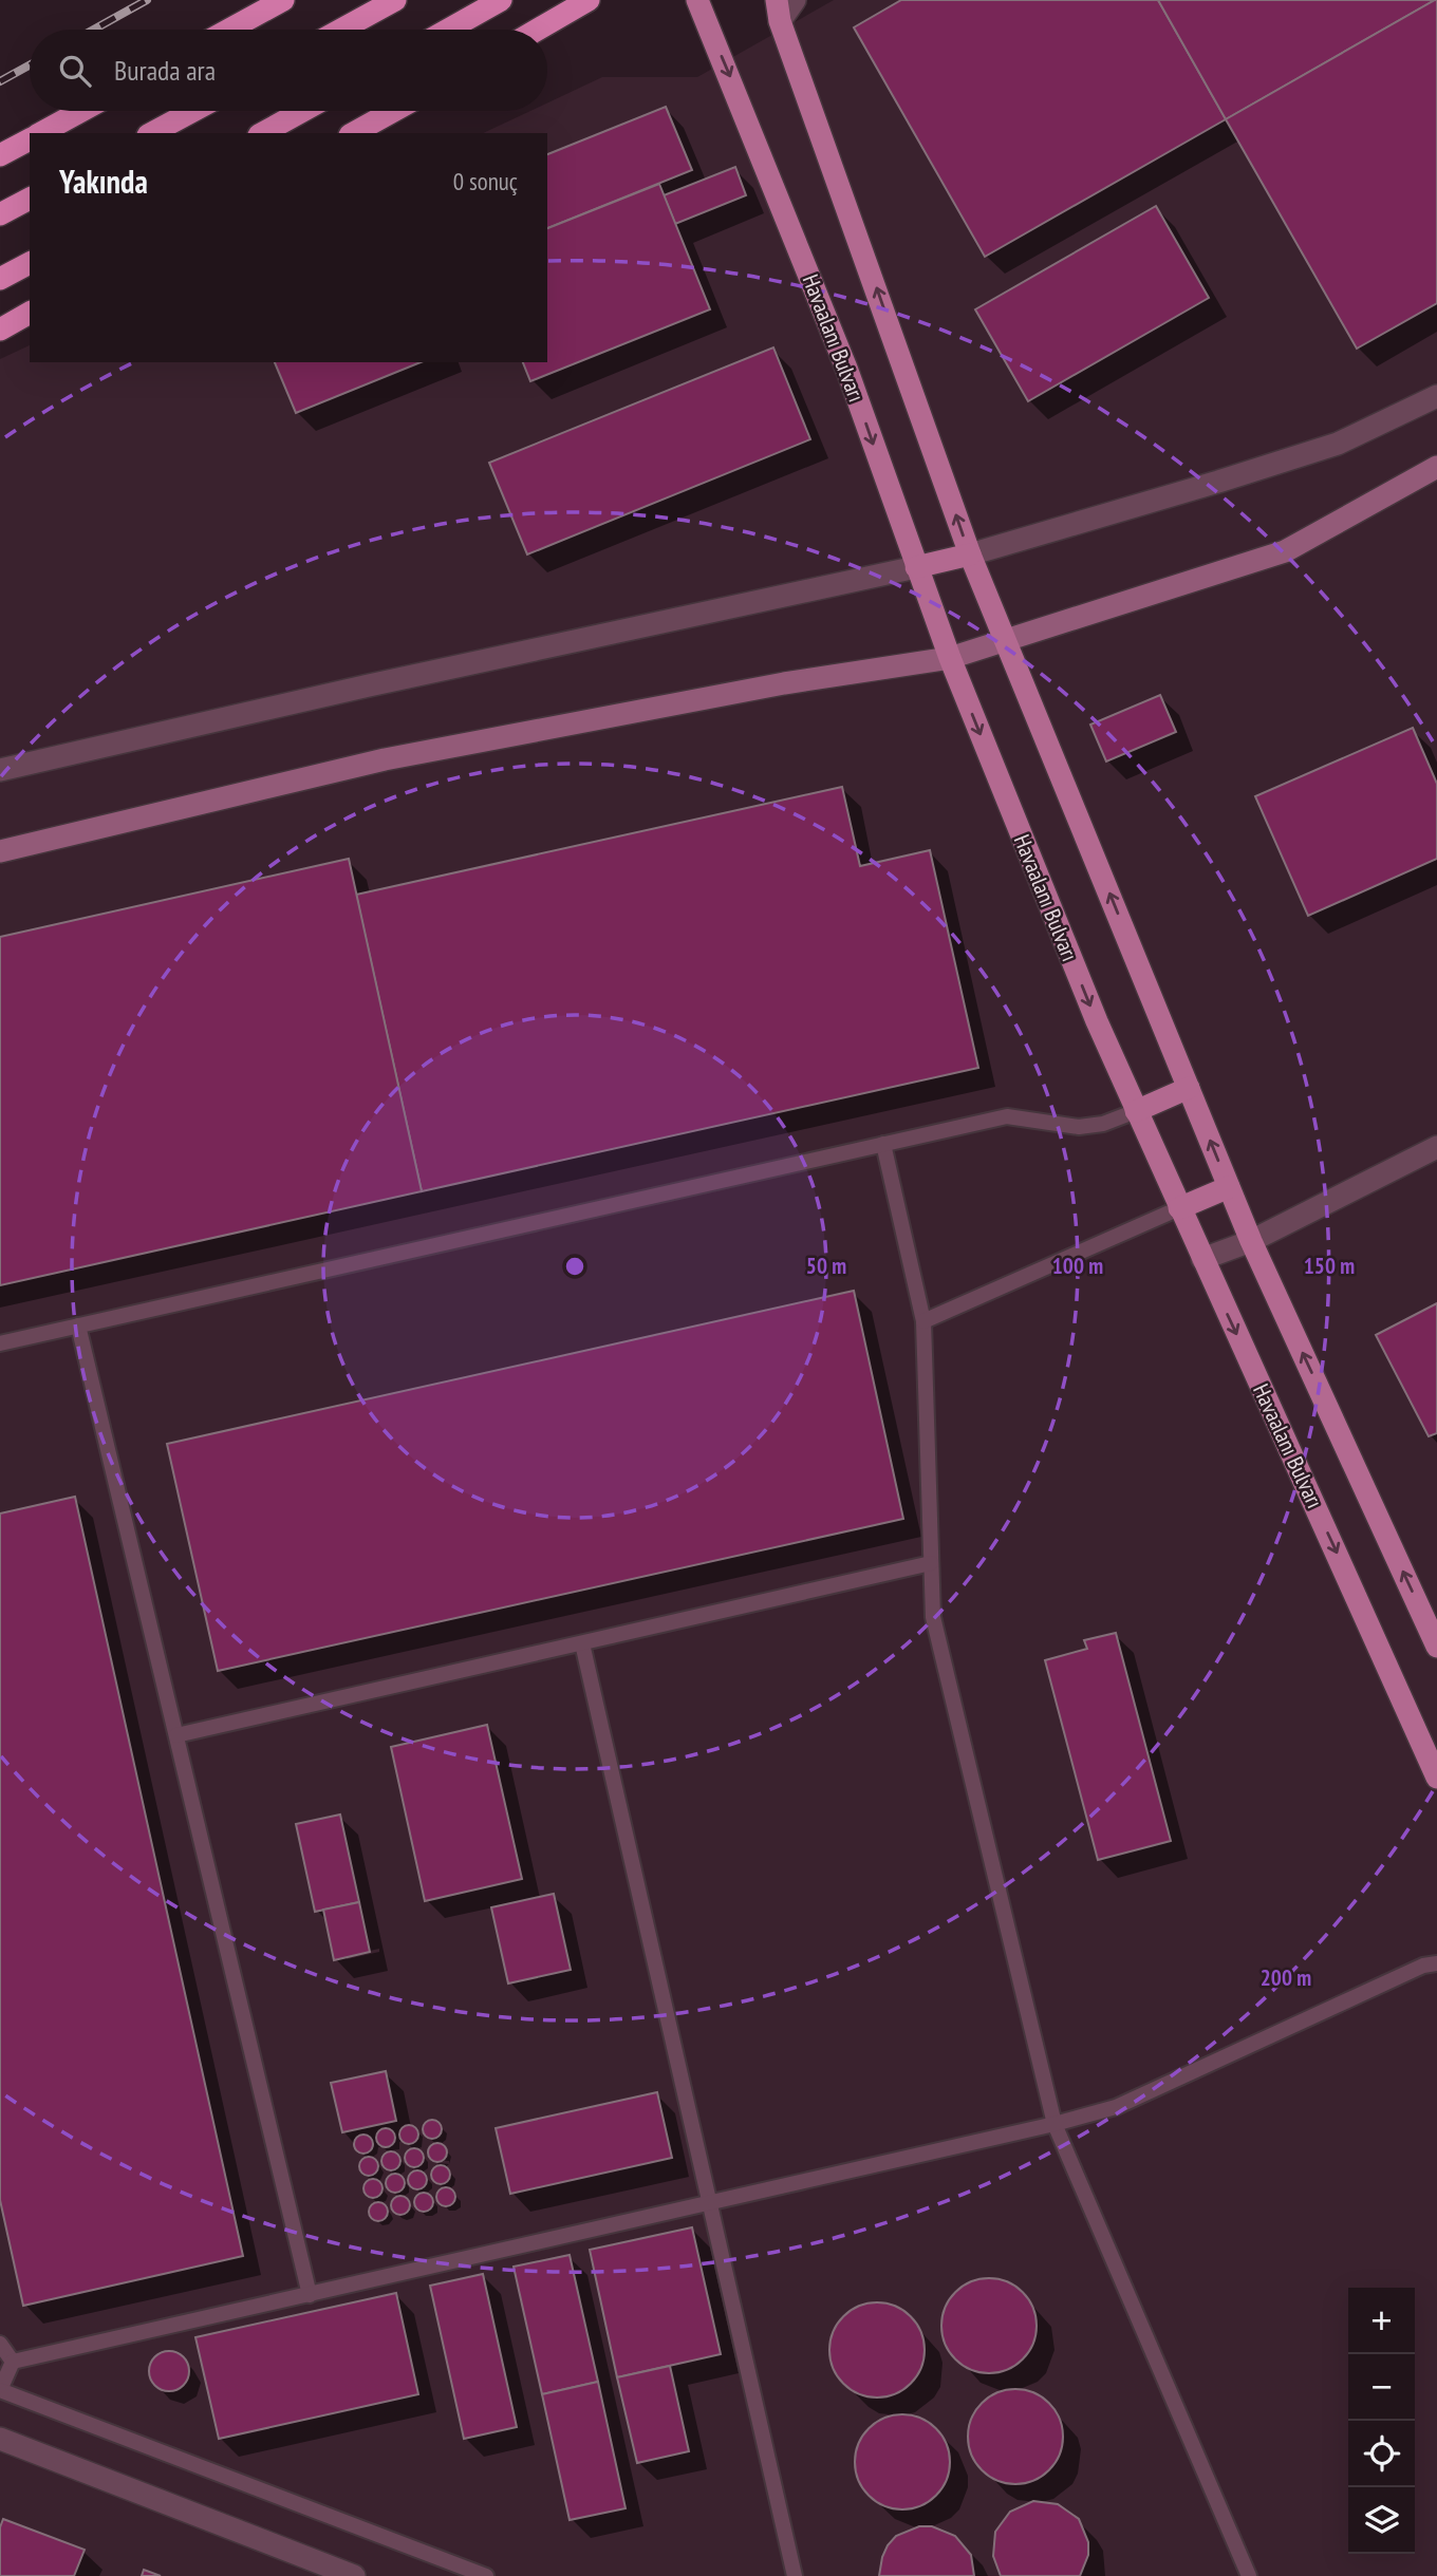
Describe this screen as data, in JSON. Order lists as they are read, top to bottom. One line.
{"streets":{"main road":["Havaalanı Bulvarı"]},"page":{"search":"Burada ara","heading":["Yakında","0 sonuç"],"map_buttons":["+","−"]},"rings":["50 m","100 m","150 m","200 m"]}
